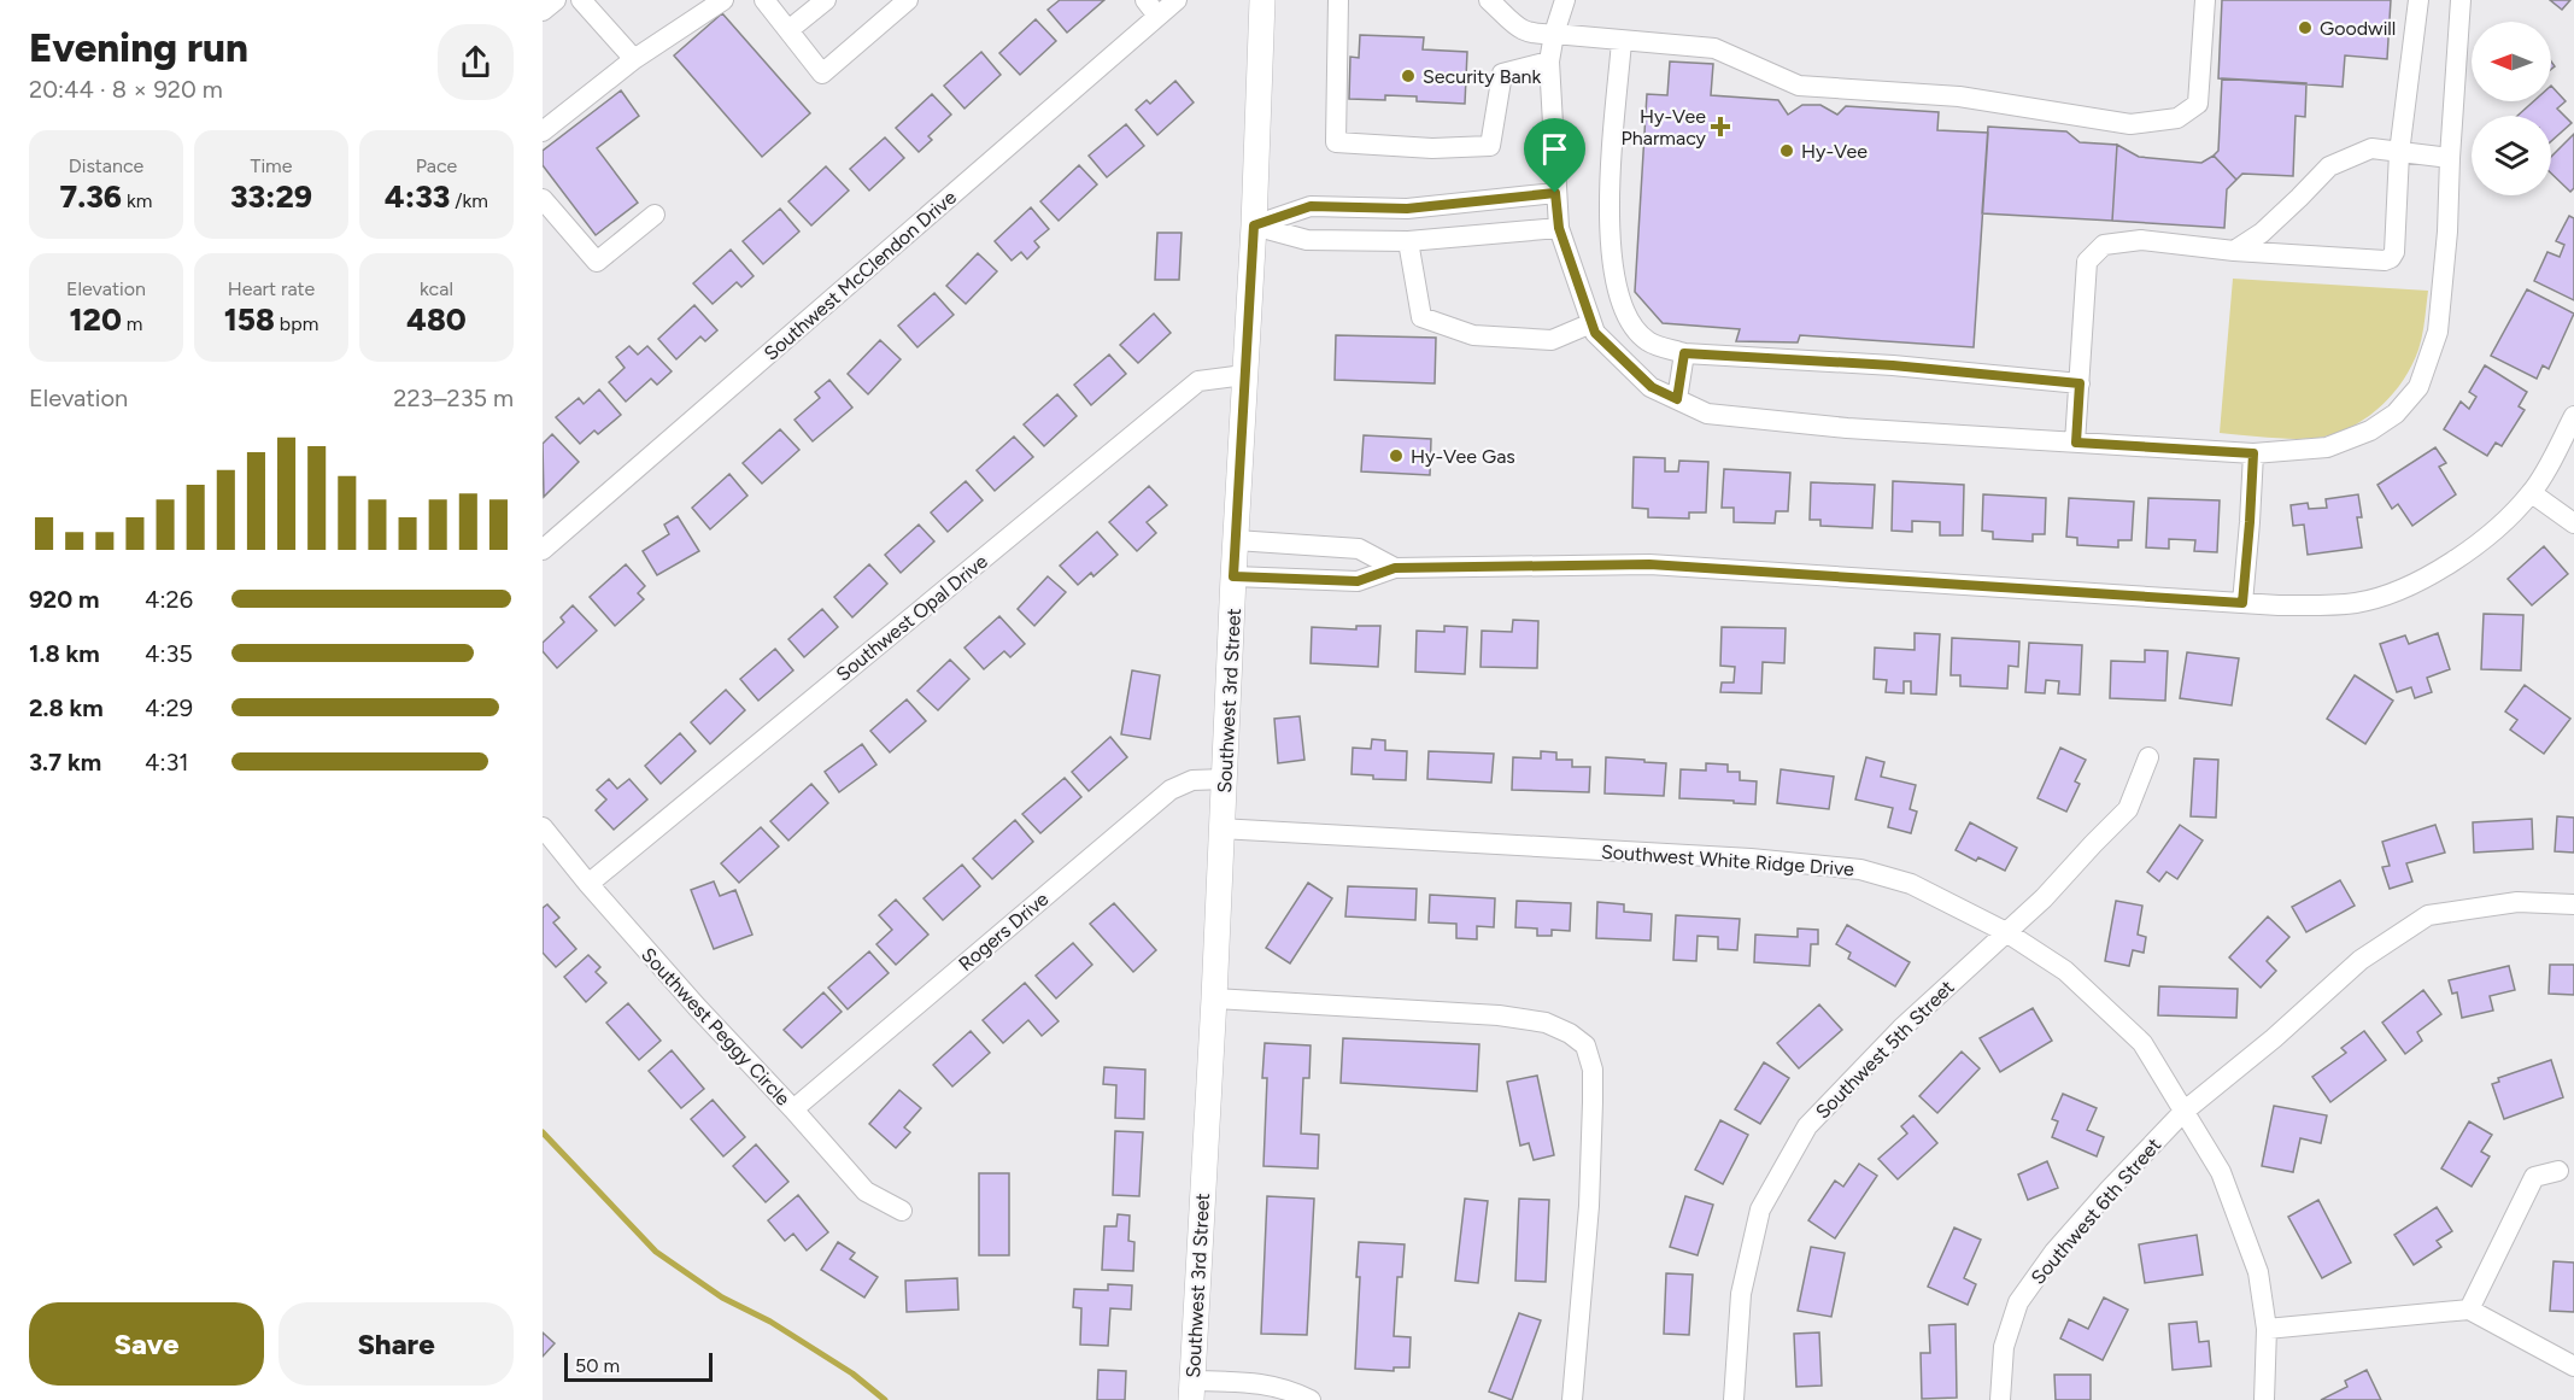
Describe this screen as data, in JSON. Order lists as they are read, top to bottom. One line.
{"streets":{"main road":["Southwest 3rd Street"],"street":["Southwest McClendon Drive","Southwest Opal Drive","Southwest White Ridge Drive","Rogers Drive","Southwest Peggy Circle","Southwest 5th Street","Southwest 6th Street"]},"crossings":[["Southwest Opal Drive","Southwest 3rd Street"],["Southwest Opal Drive","Southwest Peggy Circle"],["Southwest 3rd Street","Southwest White Ridge Drive"],["Southwest 3rd Street","Rogers Drive"],["Southwest White Ridge Drive","Southwest 5th Street"],["Southwest White Ridge Drive","Southwest 6th Street"],["Rogers Drive","Southwest Peggy Circle"]],"places":{"other":["Goodwill","Security Bank","Hy-Vee","Hy-Vee Gas"],"health":["Hy-Vee Pharmacy"]},"scale_bar":"50 m","north":"left","page":{"heading":["Evening run","20:44 · 8 × 920 m"],"stats":[["Distance","7.36 km"],["Time","33:29"],["Pace","4:33 /km"],["Elevation","120 m"],["Heart rate","158 bpm"],["kcal","480"]],"chart":["Elevation","223–235 m"],"list":[{"name":"920 m","note":"4:26"},{"name":"1.8 km","note":"4:35"},{"name":"2.8 km","note":"4:29"},{"name":"3.7 km","note":"4:31"}],"buttons":["Save","Share"],"scale":"50 m"}}
